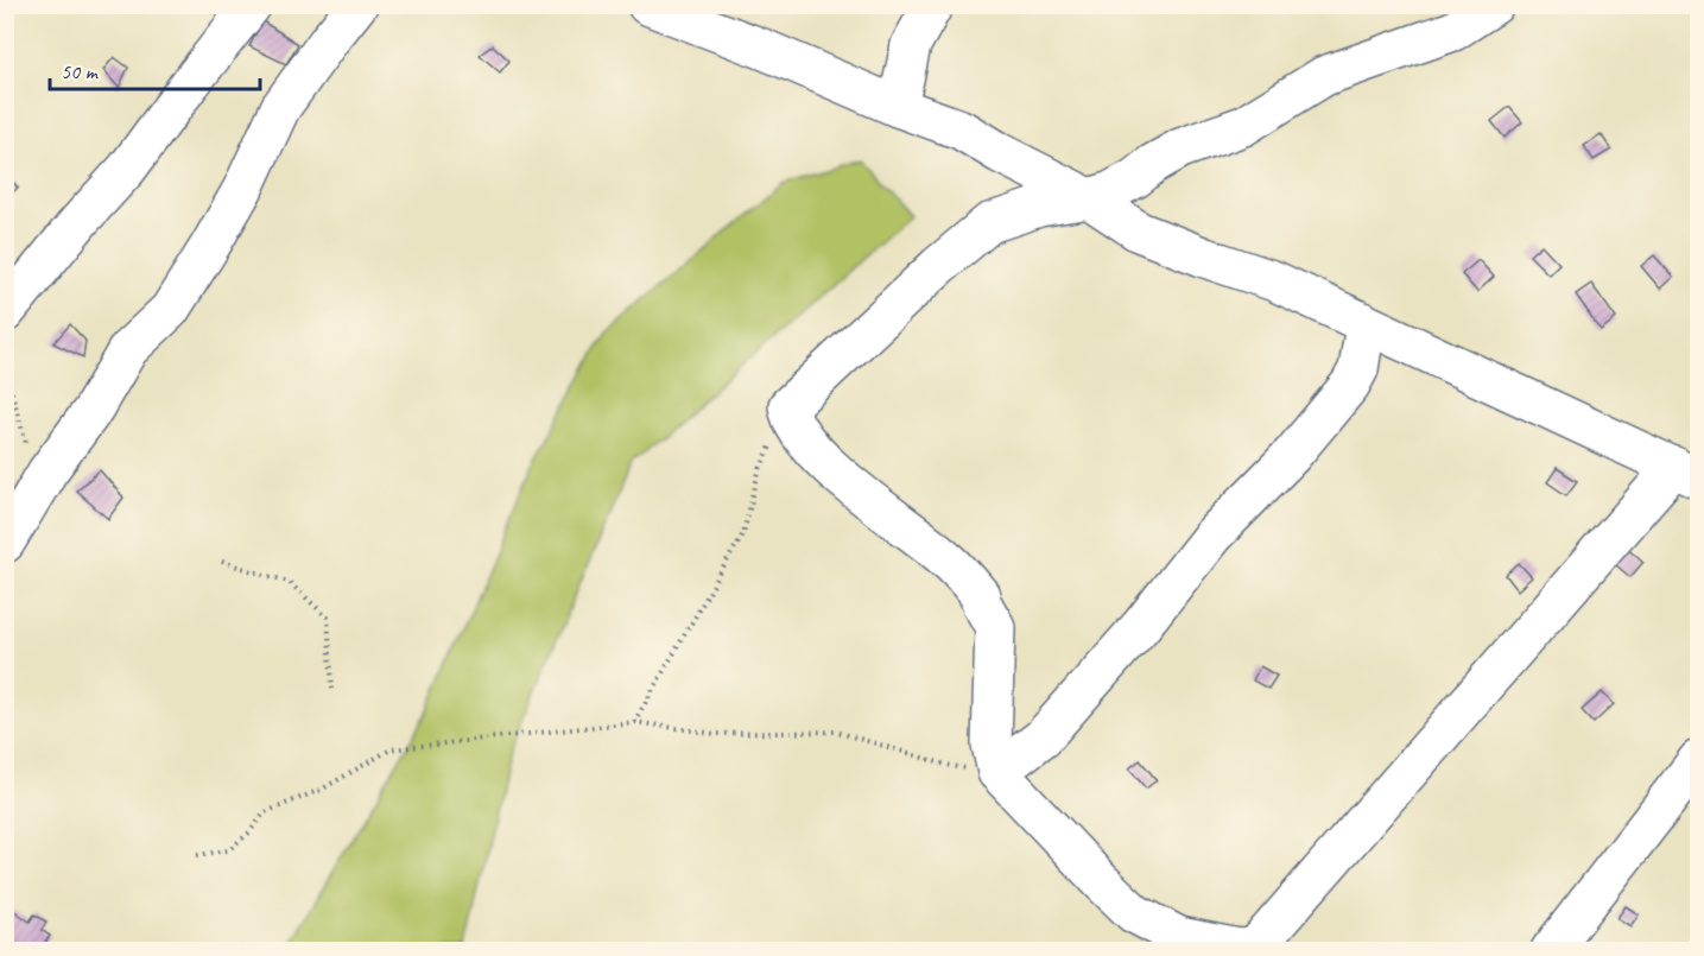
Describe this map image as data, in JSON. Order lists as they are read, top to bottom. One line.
{"scale_bar":"50 m"}
